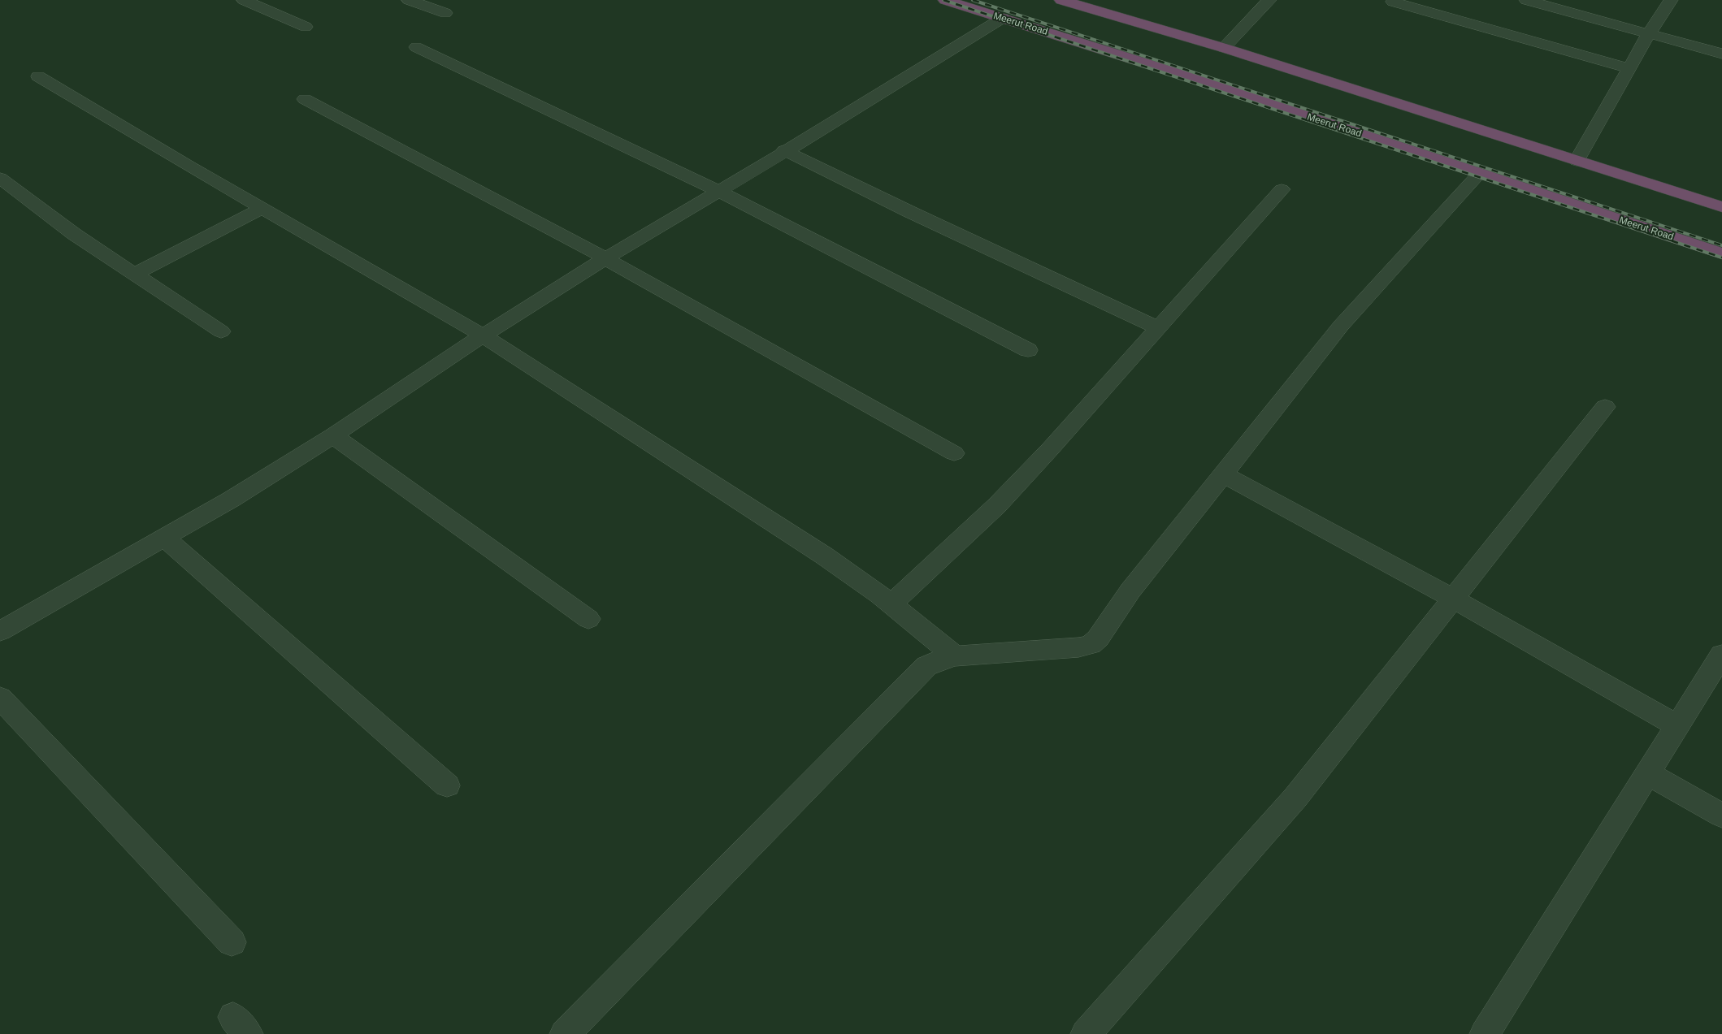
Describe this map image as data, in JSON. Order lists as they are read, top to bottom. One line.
{"streets":{"highway":["Meerut Road"]}}
